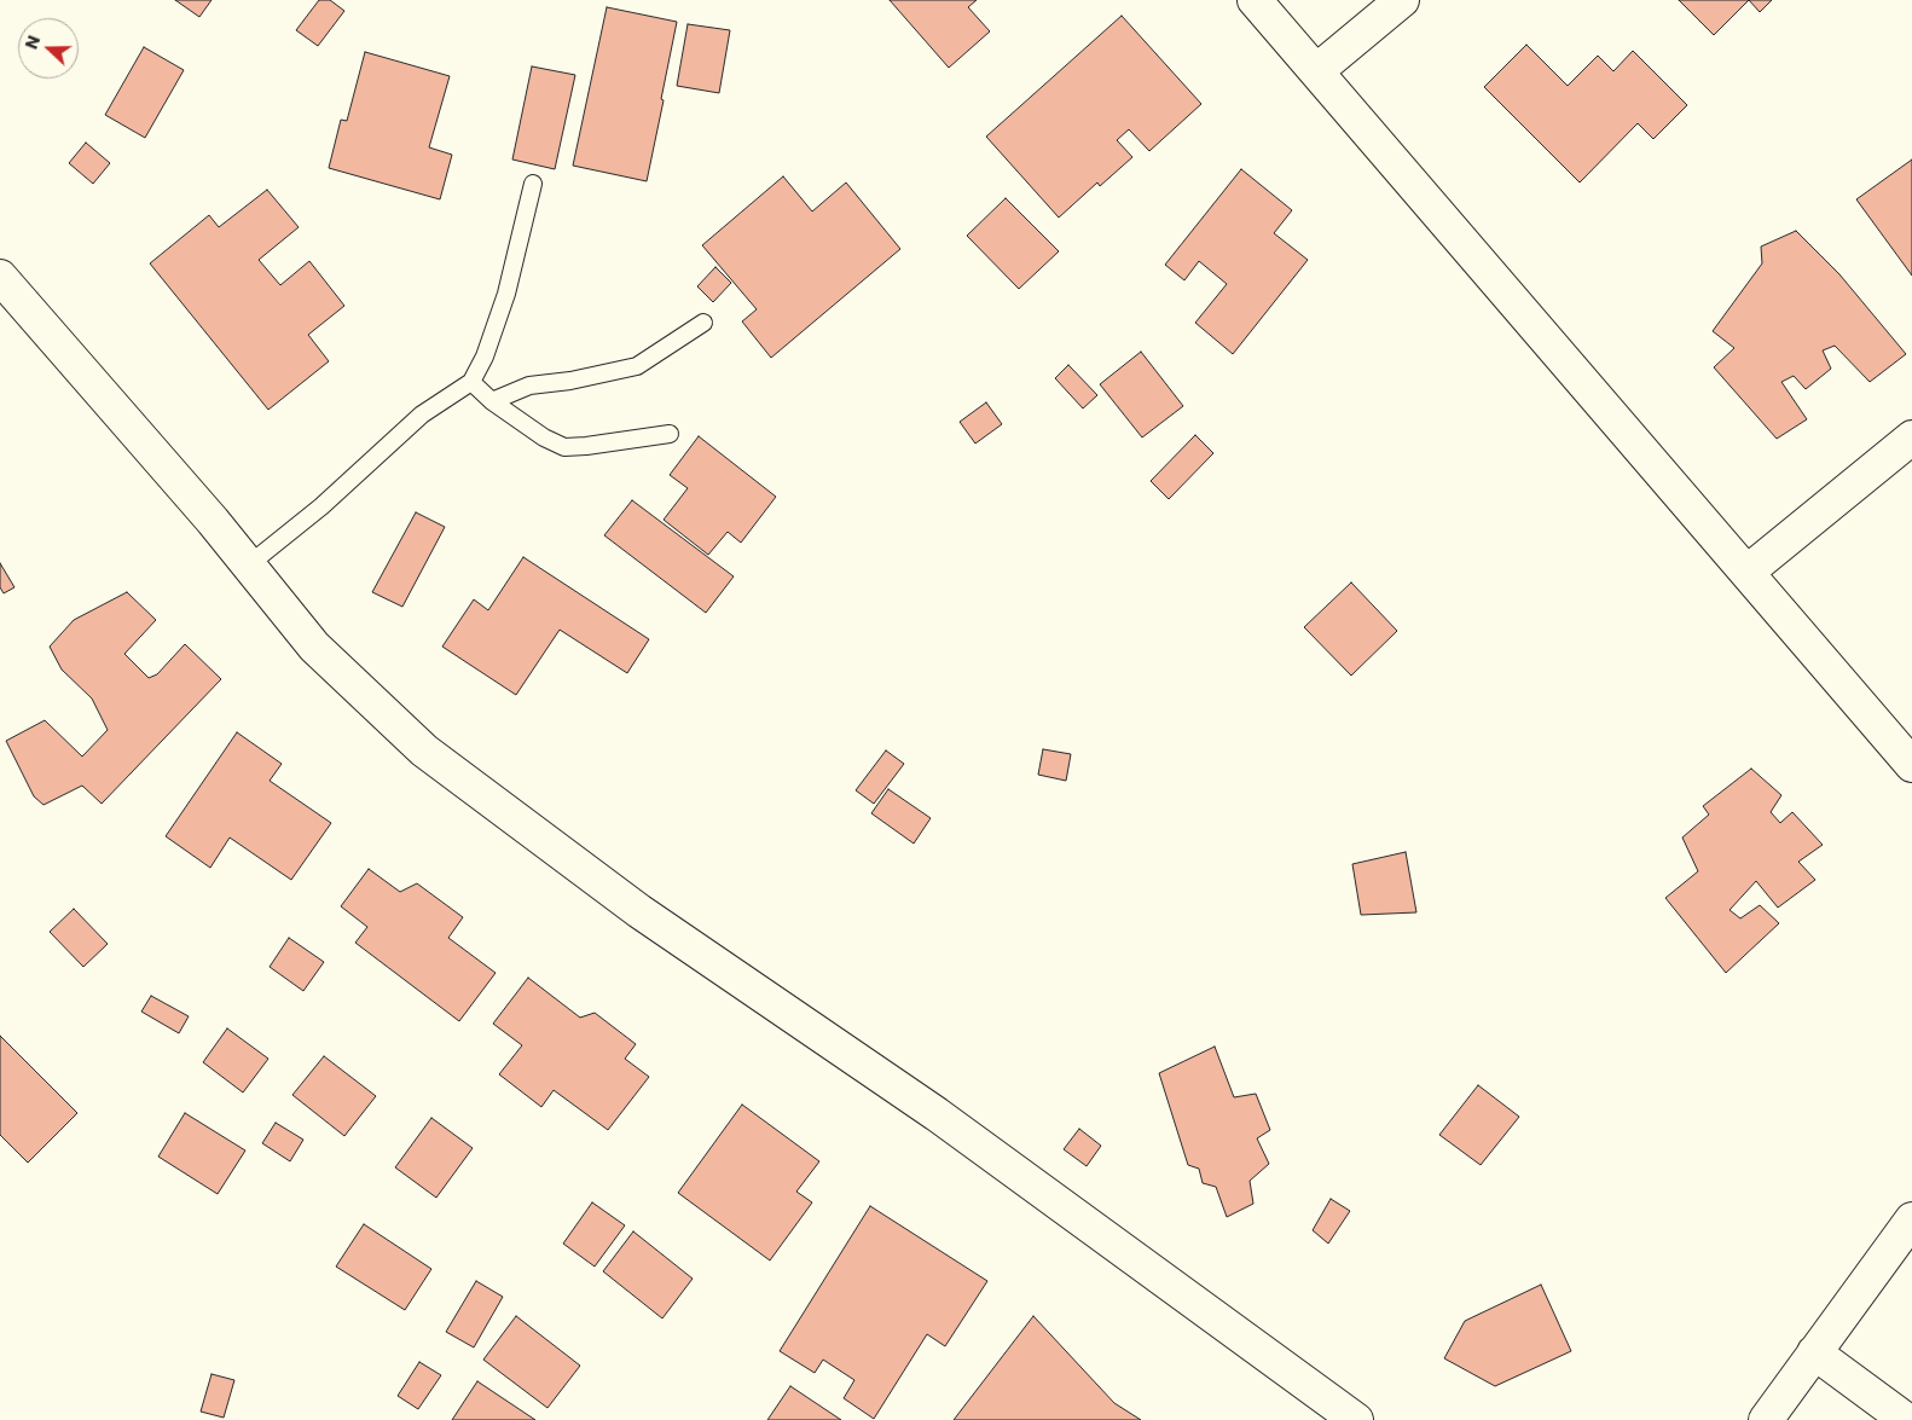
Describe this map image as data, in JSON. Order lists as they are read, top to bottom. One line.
{"north":"left"}
